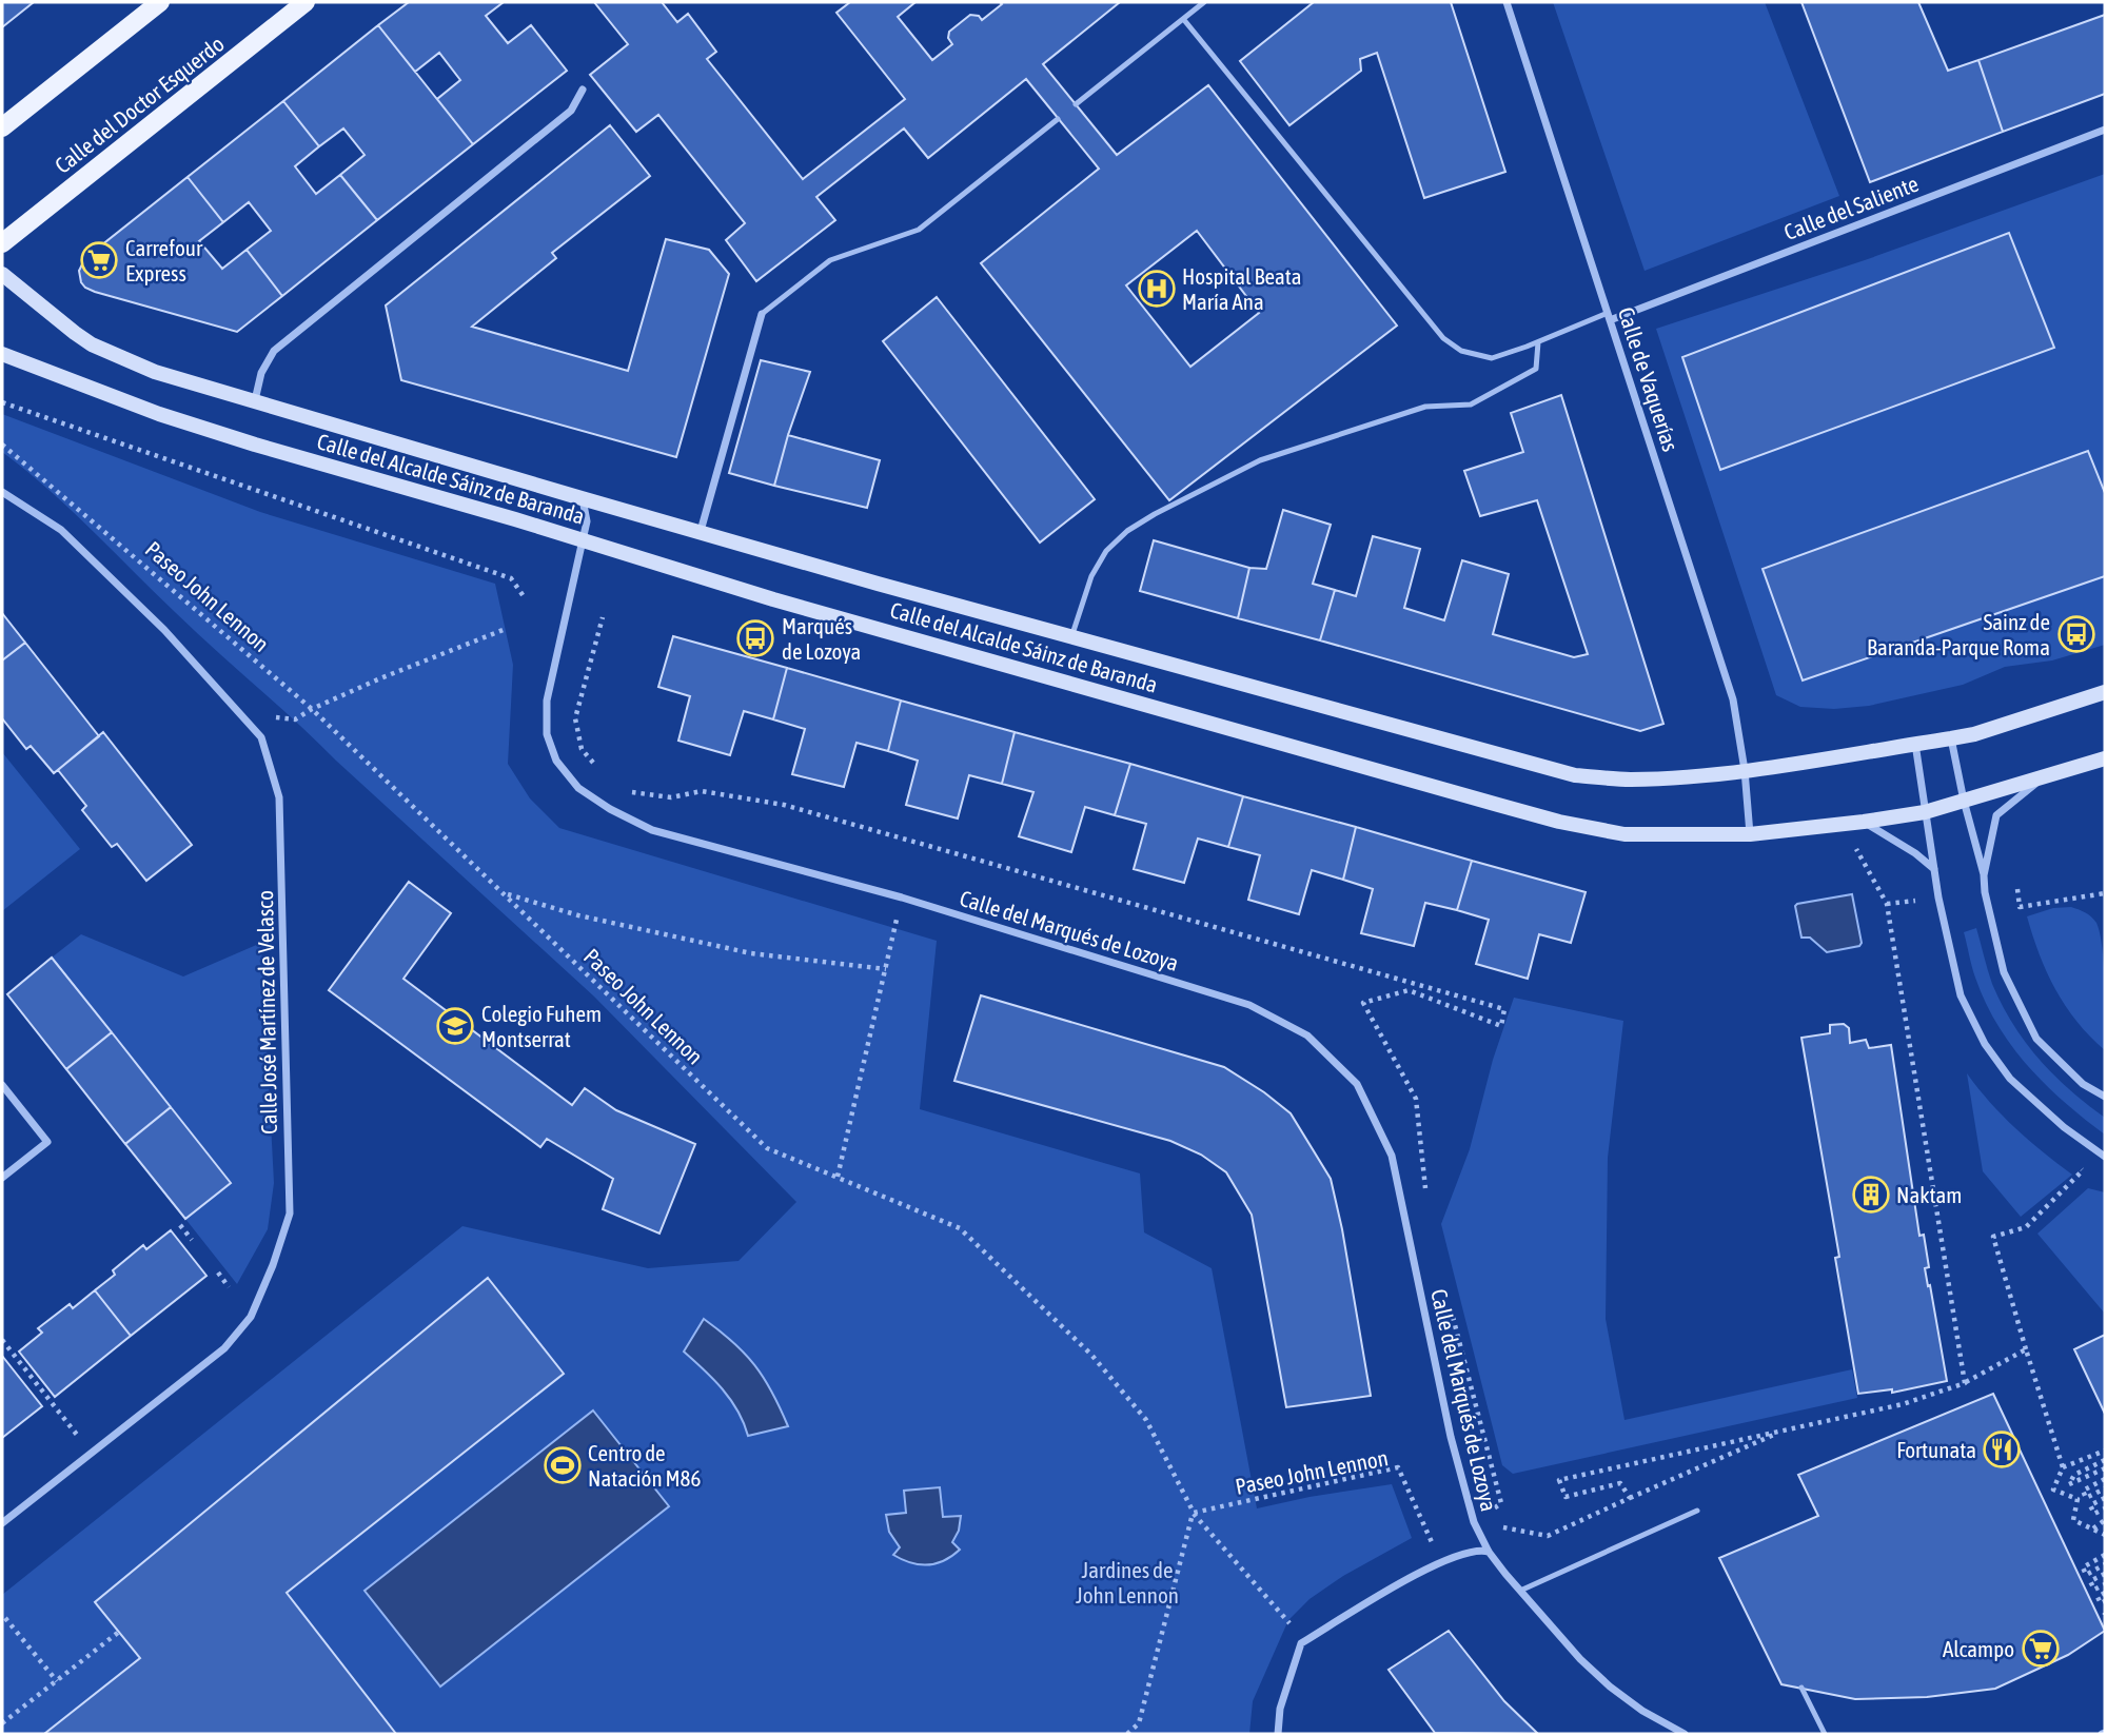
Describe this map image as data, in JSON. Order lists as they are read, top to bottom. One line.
{"streets":{"main road":["Calle del Doctor Esquerdo"],"street":["Calle del Saliente","Calle de Vaquerías","Calle del Alcalde Sáinz de Baranda","Calle del Marqués de Lozoya","Calle José Martínez de Velasco"],"path":["Paseo John Lennon"]},"crossings":[["Calle del Saliente","Calle de Vaquerías"],["Calle de Vaquerías","Calle del Alcalde Sáinz de Baranda"],["Calle del Alcalde Sáinz de Baranda","Calle del Marqués de Lozoya"],["Paseo John Lennon","Calle del Marqués de Lozoya"]],"parks":["Jardines de John Lennon"],"places":{"supermarket":["Carrefour Express","Alcampo"],"hospital":["Hospital Beata María Ana"],"bus stop":["Sainz de Baranda-Parque Roma","Marqués de Lozoya"],"school or university":["Colegio Fuhem Montserrat"],"building":["Naktam"],"restaurant":["Fortunata"],"sports":["Centro de Natación M86"]}}
